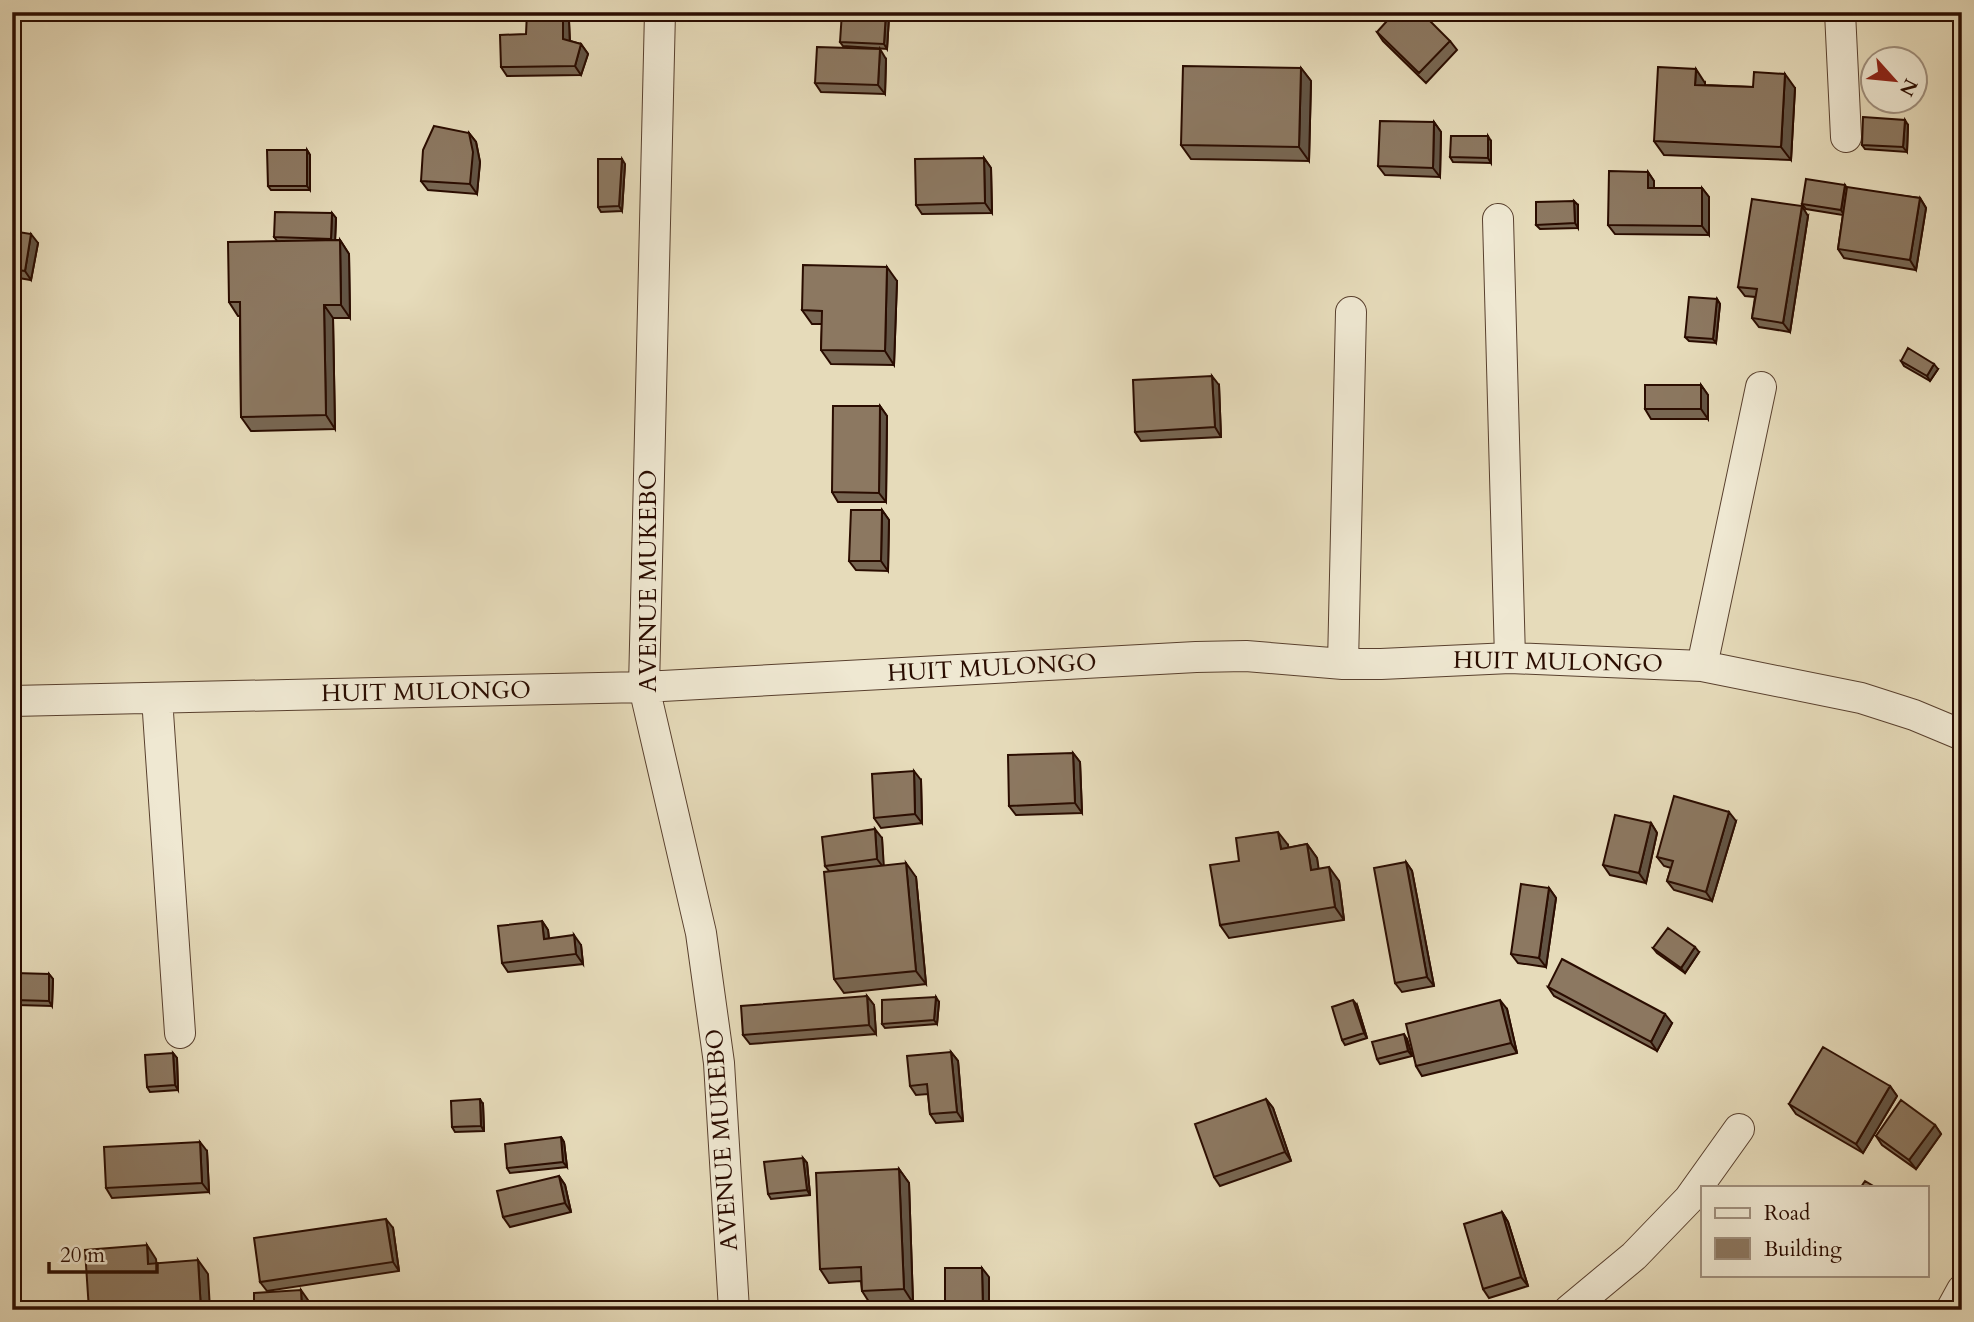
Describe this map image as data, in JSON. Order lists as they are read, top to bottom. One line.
{"streets":{"street":["AVENUE MUKEBO","HUIT MULONGO"]},"crossings":[["AVENUE MUKEBO","HUIT MULONGO"]],"legend":["Road","Building"],"scale_bar":"20 m","north":"bottom right"}
